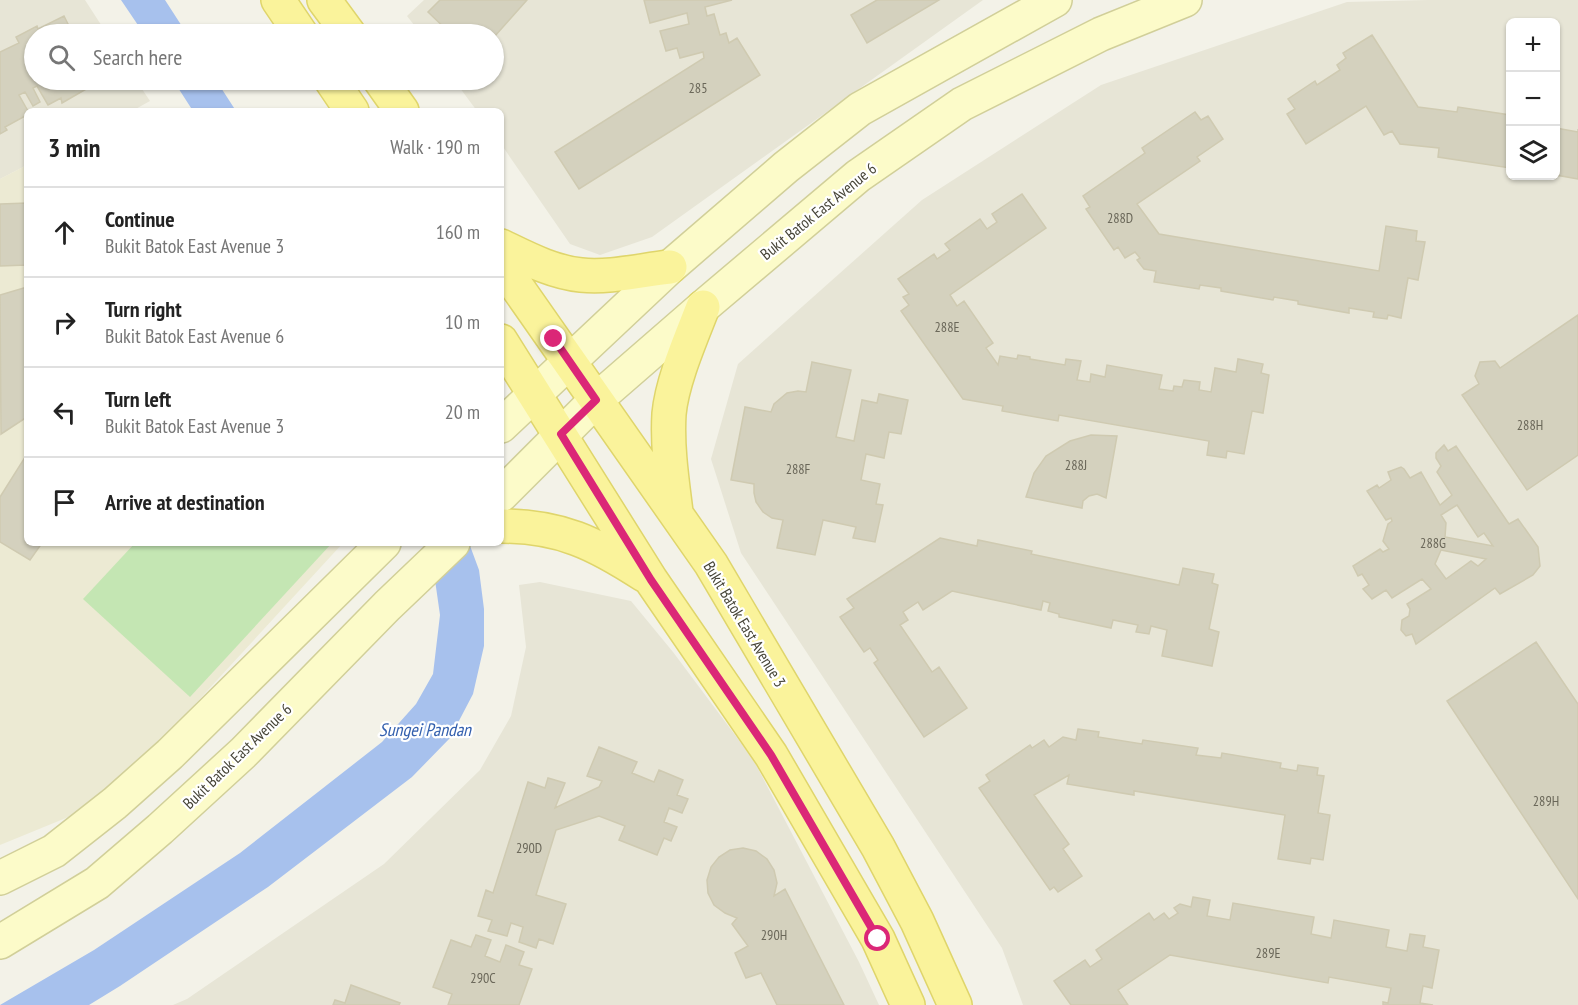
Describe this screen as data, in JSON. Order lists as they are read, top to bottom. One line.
{"streets":{"main road":["Bukit Batok East Avenue 6","Bukit Batok East Avenue 3"]},"crossings":[["Bukit Batok East Avenue 6","Bukit Batok East Avenue 3"]],"water":["Sungei Pandan"],"house_numbers":["285","288D","288E","288H","288J","288F","288G","289H","290D","290H","289E","290C"],"page":{"map_buttons":["+","−"],"search":"Search here","heading":["3 min","Walk · 190 m"],"list":[["Continue","Bukit Batok East Avenue 3","160 m"],["Turn right","Bukit Batok East Avenue 6","10 m"],["Turn left","Bukit Batok East Avenue 3","20 m"],"Arrive at destination"]}}
